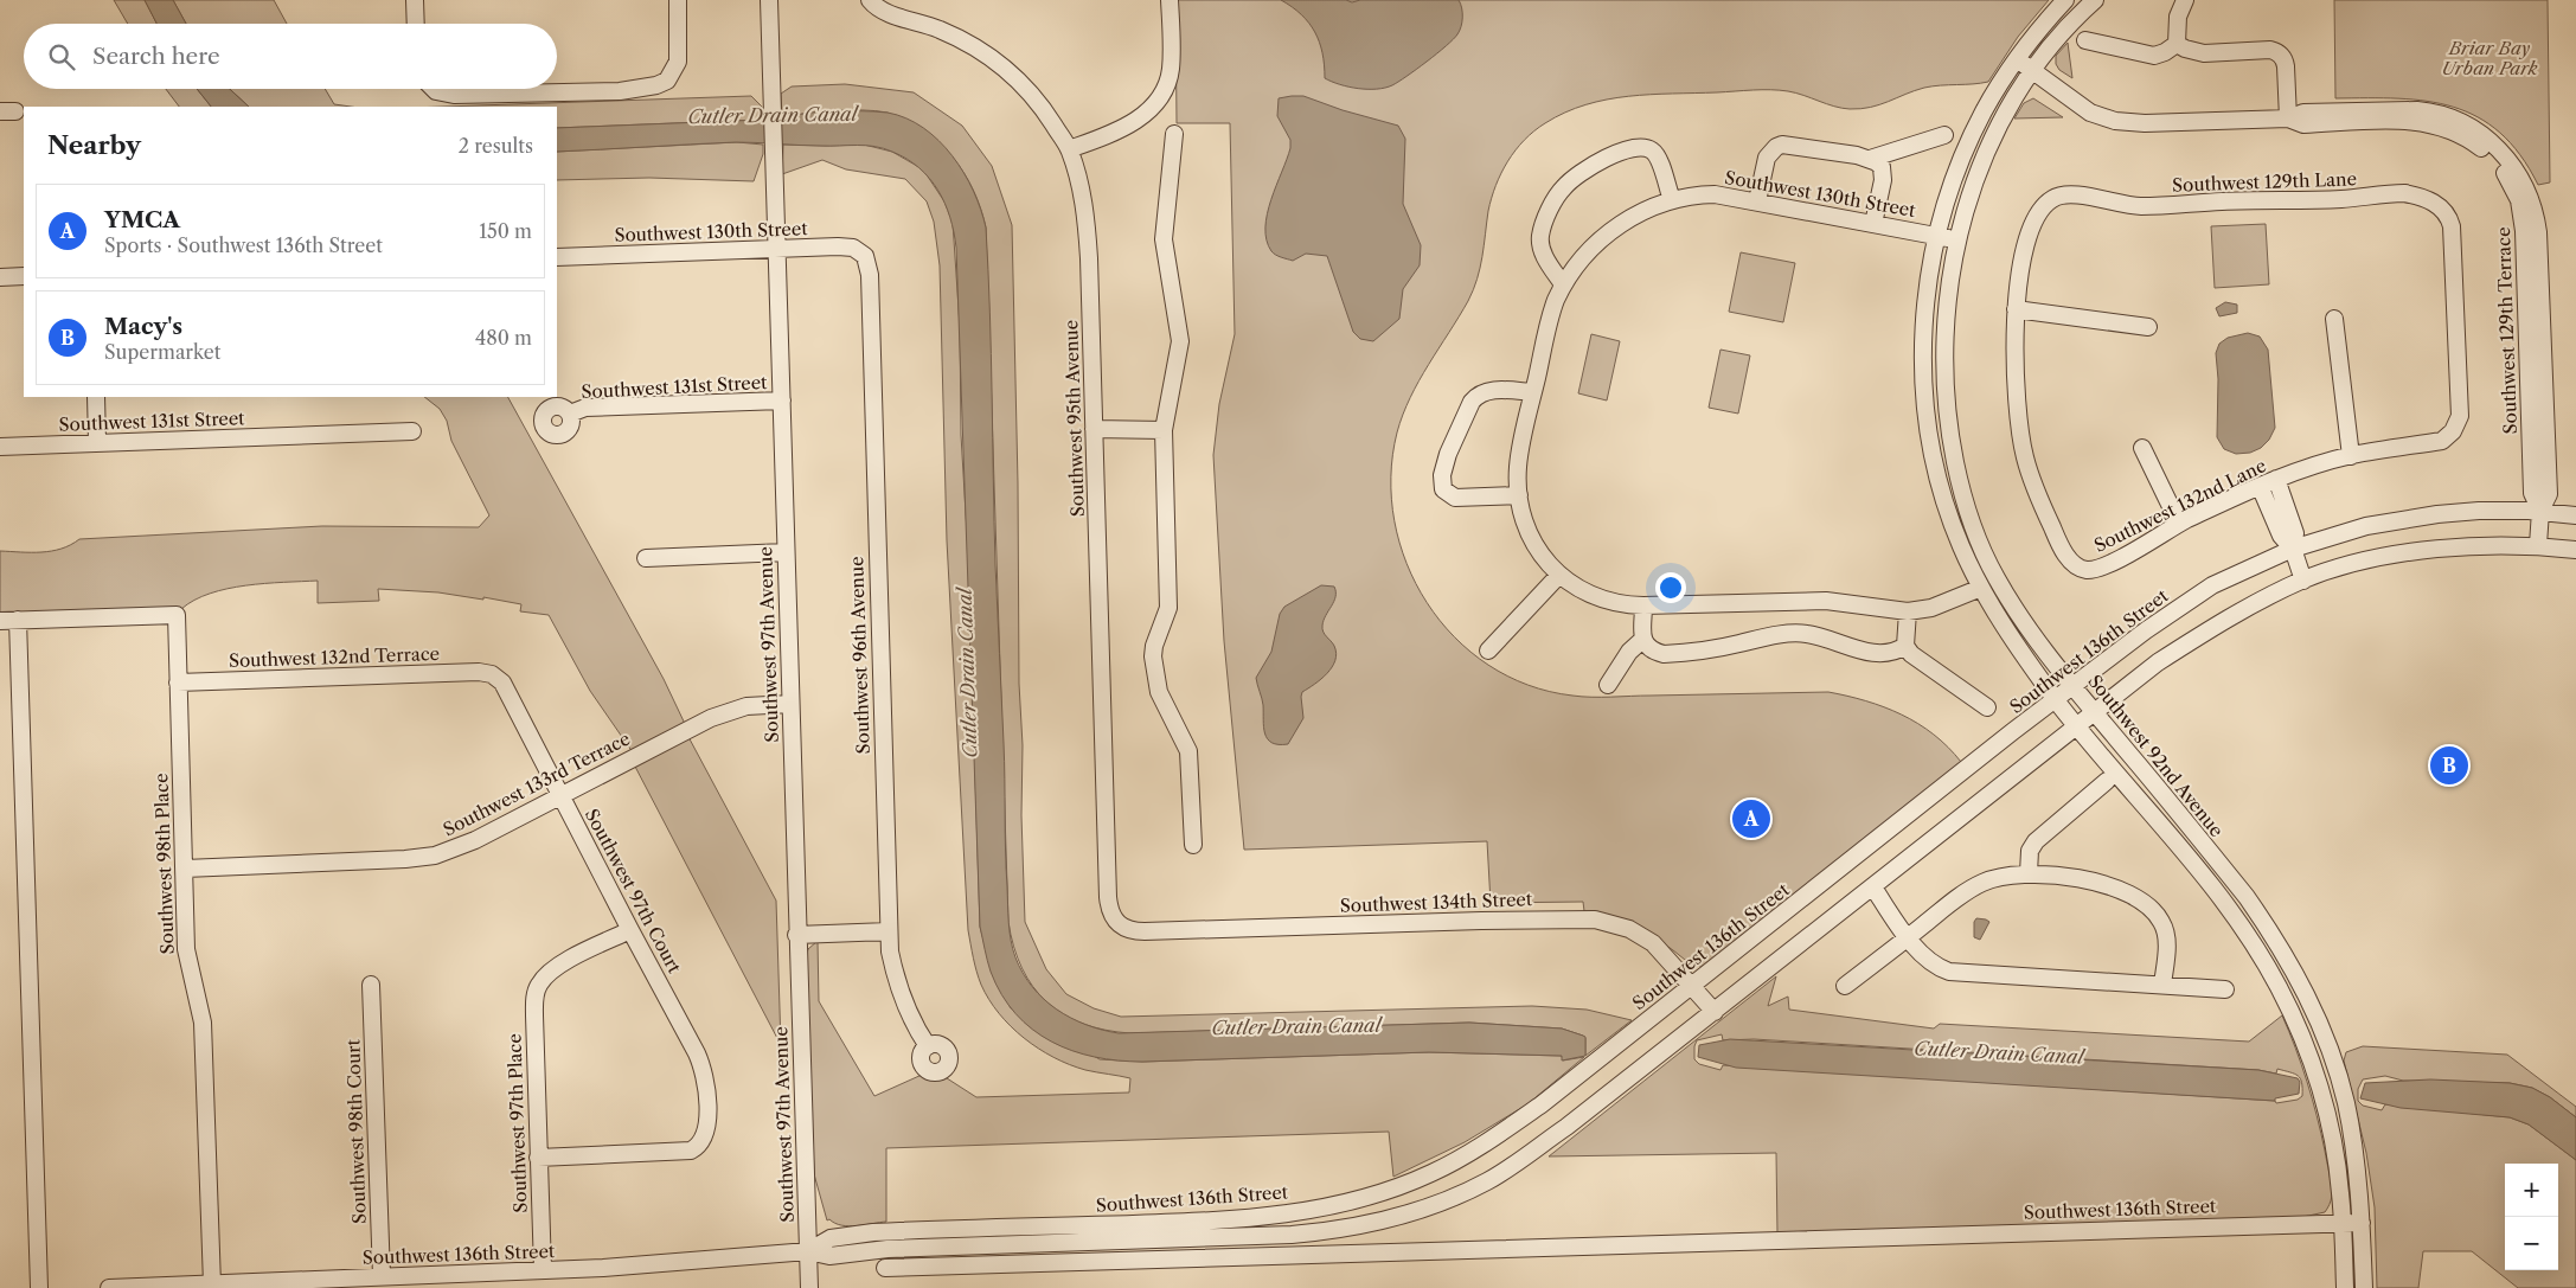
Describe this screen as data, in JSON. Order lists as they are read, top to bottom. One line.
{"streets":{"street":["Southwest 129th Lane","Southwest 130th Street","Southwest 129th Terrace","Southwest 131st Street","Southwest 95th Avenue","Southwest 132nd Lane","Southwest 97th Avenue","Southwest 136th Street","Southwest 96th Avenue","Southwest 132nd Terrace","Southwest 92nd Avenue","Southwest 133rd Terrace","Southwest 98th Place","Southwest 97th Court","Southwest 134th Street","Southwest 97th Place","Southwest 98th Court"]},"crossings":[["Southwest 129th Lane","Southwest 132nd Lane"],["Southwest 130th Street","Southwest 97th Avenue"],["Southwest 130th Street","Southwest 96th Avenue"],["Southwest 130th Street","Southwest 92nd Avenue"],["Southwest 129th Terrace","Southwest 136th Street"],["Southwest 129th Terrace","Southwest 92nd Avenue"],["Southwest 131st Street","Southwest 97th Avenue"],["Southwest 95th Avenue","Southwest 134th Street"],["Southwest 97th Avenue","Southwest 136th Street"],["Southwest 97th Avenue","Southwest 133rd Terrace"],["Southwest 136th Street","Southwest 92nd Avenue"],["Southwest 136th Street","Southwest 98th Place"],["Southwest 136th Street","Southwest 134th Street"],["Southwest 136th Street","Southwest 97th Place"],["Southwest 136th Street","Southwest 98th Court"],["Southwest 132nd Terrace","Southwest 98th Place"],["Southwest 132nd Terrace","Southwest 97th Court"],["Southwest 133rd Terrace","Southwest 98th Place"],["Southwest 133rd Terrace","Southwest 97th Court"],["Southwest 97th Court","Southwest 97th Place"]],"water":["Cutler Drain Canal"],"parks":["Briar Bay Urban Park"],"page":{"search":"Search here","heading":["Nearby","2 results"],"list":[{"mark":"A","name":"YMCA","note":"Sports · Southwest 136th Street","value":"150 m"},{"mark":"B","name":"Macy's","note":"Supermarket","value":"480 m"}],"pins":["B","A"],"map_buttons":["+","−"]}}
